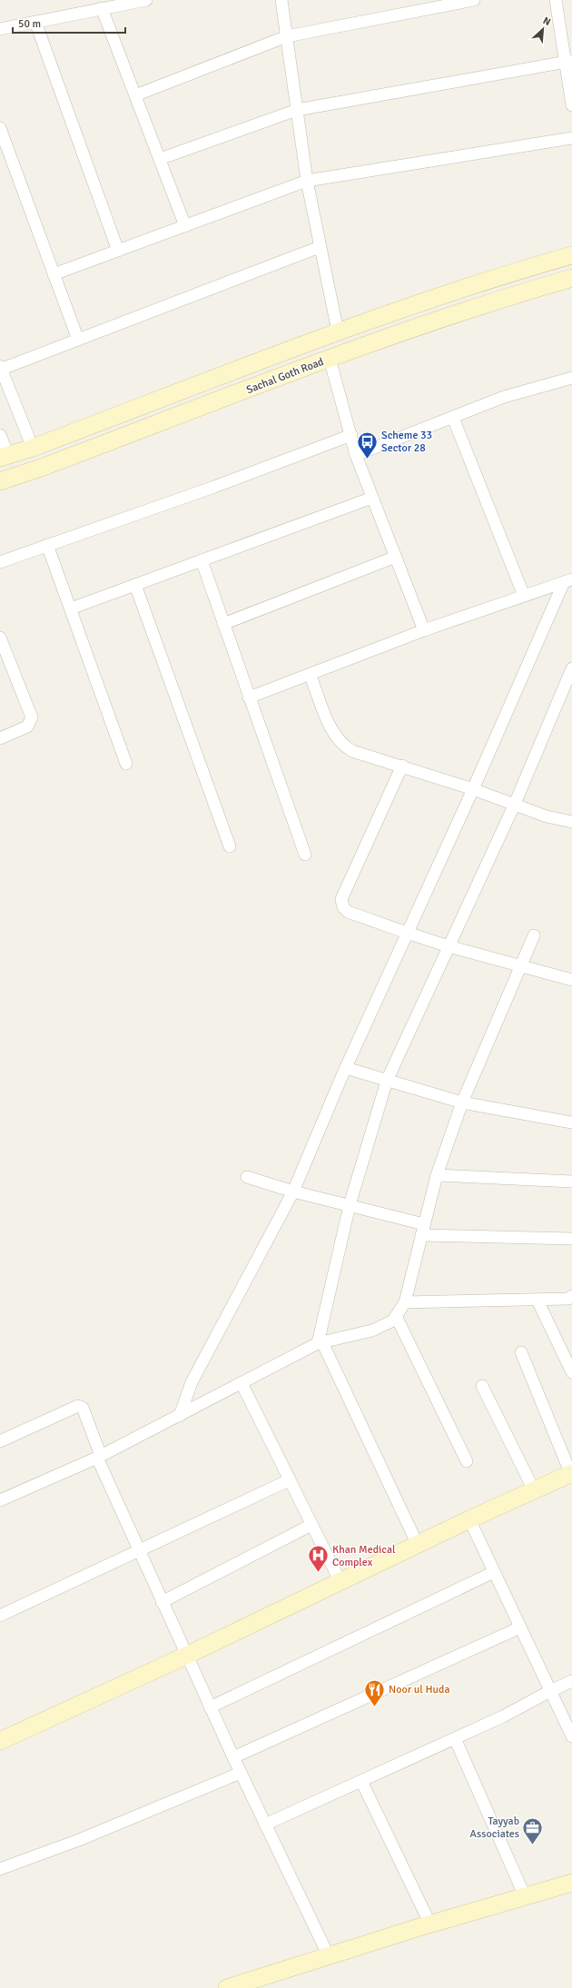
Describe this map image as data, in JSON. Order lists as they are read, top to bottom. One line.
{"streets":{"street":["Sachal Goth Road"]},"places":{"bus stop":["Scheme 33 Sector 28"],"hospital":["Khan Medical Complex"],"restaurant":["Noor ul Huda"],"office":["Tayyab Associates"]},"scale_bar":"50 m","north":"top right"}
